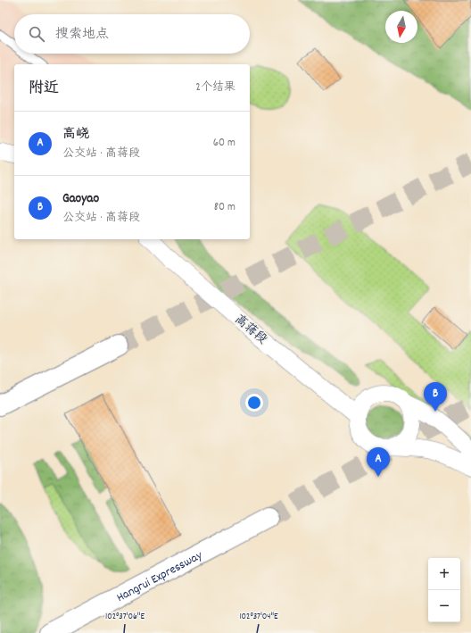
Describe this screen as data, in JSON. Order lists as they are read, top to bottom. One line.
{"streets":{"highway":["Hangrui Expressway"],"main road":["高蒋段"]},"north":"bottom","page":{"search":"搜索地点","heading":["附近","2个结果"],"list":[{"mark":"A","name":"高峣","note":"公交站 · 高蒋段","value":"60 m"},{"mark":"B","name":"Gaoyao","note":"公交站 · 高蒋段","value":"80 m"}],"pins":["B","A"],"map_buttons":["+","−"]},"coordinates":["102°37'06\"E","102°37'04\"E"]}
